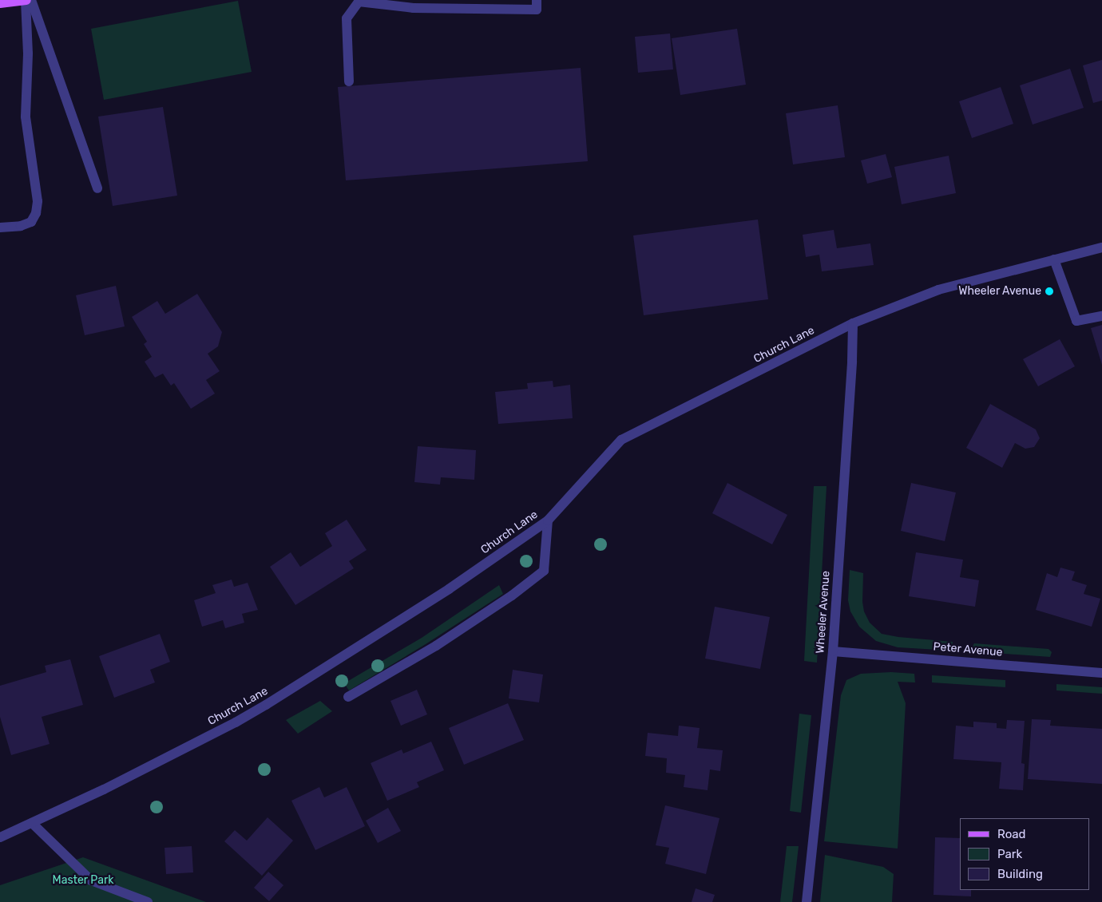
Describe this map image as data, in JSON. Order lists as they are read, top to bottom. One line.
{"streets":{"street":["Church Lane","Wheeler Avenue","Peter Avenue"]},"crossings":[["Church Lane","Wheeler Avenue"],["Wheeler Avenue","Peter Avenue"]],"parks":["Master Park"],"places":["Wheeler Avenue"],"legend":["Road","Park","Building"]}
